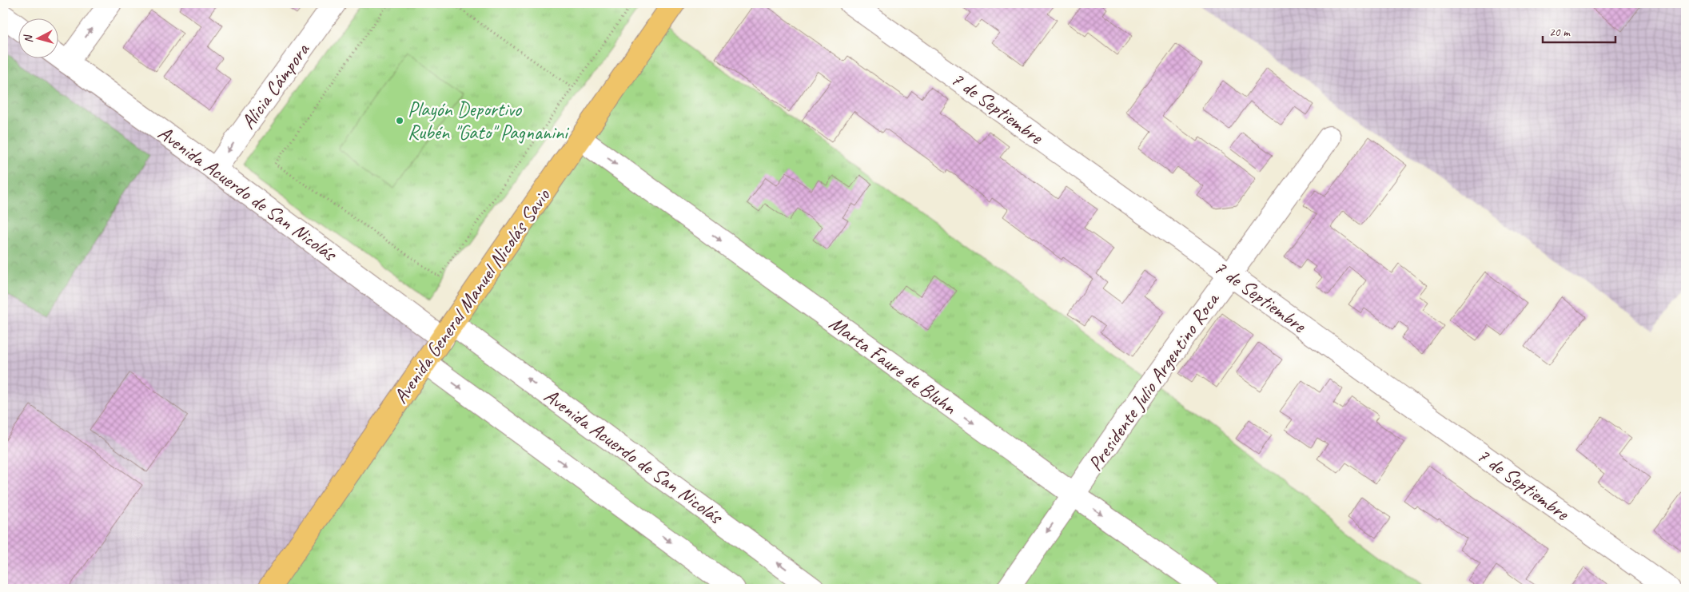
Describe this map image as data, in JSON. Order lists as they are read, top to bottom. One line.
{"streets":{"main road":["Avenida General Manuel Nicolás Savio"],"street":["Alicia Cámpora","7 de Septiembre","Avenida Acuerdo de San Nicolás","Marta Faure de Bluhn","Presidente Julio Argentino Roca"]},"crossings":[["Alicia Cámpora","Avenida Acuerdo de San Nicolás"],["7 de Septiembre","Presidente Julio Argentino Roca"],["Avenida Acuerdo de San Nicolás","Avenida General Manuel Nicolás Savio"],["Avenida General Manuel Nicolás Savio","Marta Faure de Bluhn"],["Marta Faure de Bluhn","Presidente Julio Argentino Roca"]],"one_way":["Marta Faure de Bluhn"],"places":["Playón Deportivo Rubén \"Gato\" Pagnanini"],"scale_bar":"20 m","north":"left"}
